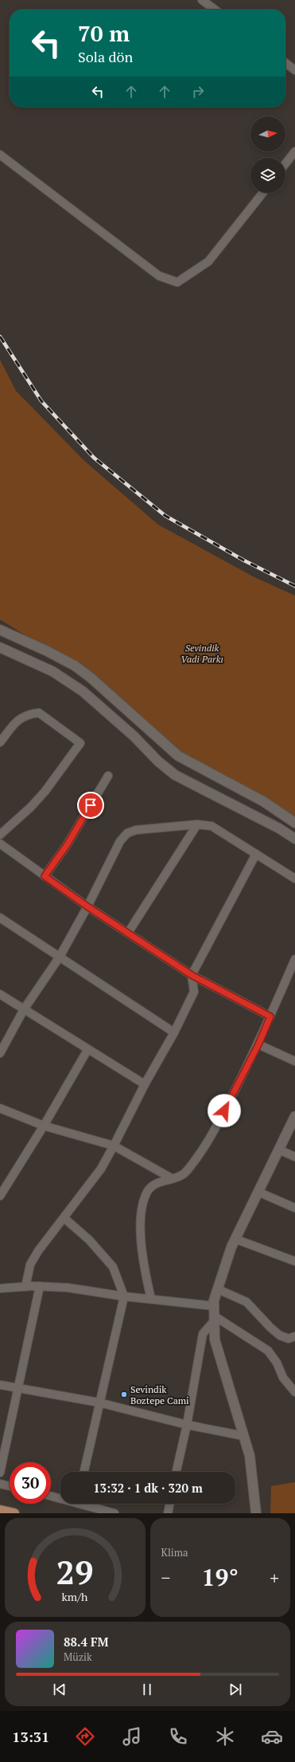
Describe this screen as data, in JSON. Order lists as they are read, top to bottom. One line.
{"parks":["Sevindik Vadi Parkı"],"places":["Sevindik Boztepe Cami"],"north":"right","page":{"turn":["70 m","Sola dön"],"limit":"30","trip":"13:32 · 1 dk · 320 m","tile":"Klima","heat":["−","19°","+"],"song":["88.4 FM","Müzik"],"tabs":"13:31","gauge":["29","km/h"]}}
